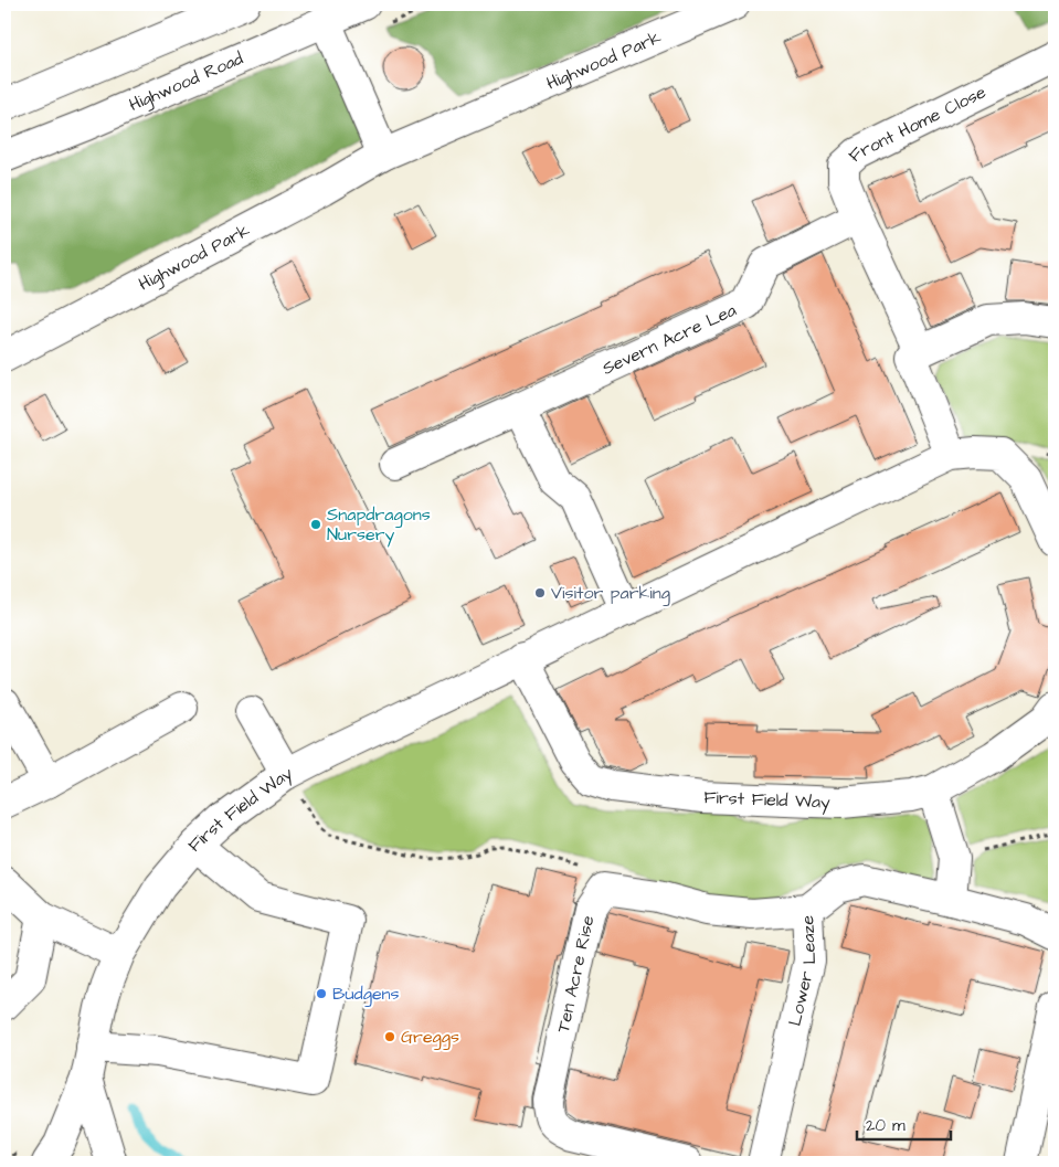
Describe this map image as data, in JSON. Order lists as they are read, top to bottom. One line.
{"streets":{"street":["Highwood Park","Highwood Road","Front Home Close","Severn Acre Lea","First Field Way","Lower Leaze","Ten Acre Rise"]},"crossings":[["Front Home Close","Severn Acre Lea"],["Front Home Close","First Field Way"]],"places":["Snapdragons Nursery","Visitor parking","Budgens","Greggs"],"scale_bar":"20 m"}
